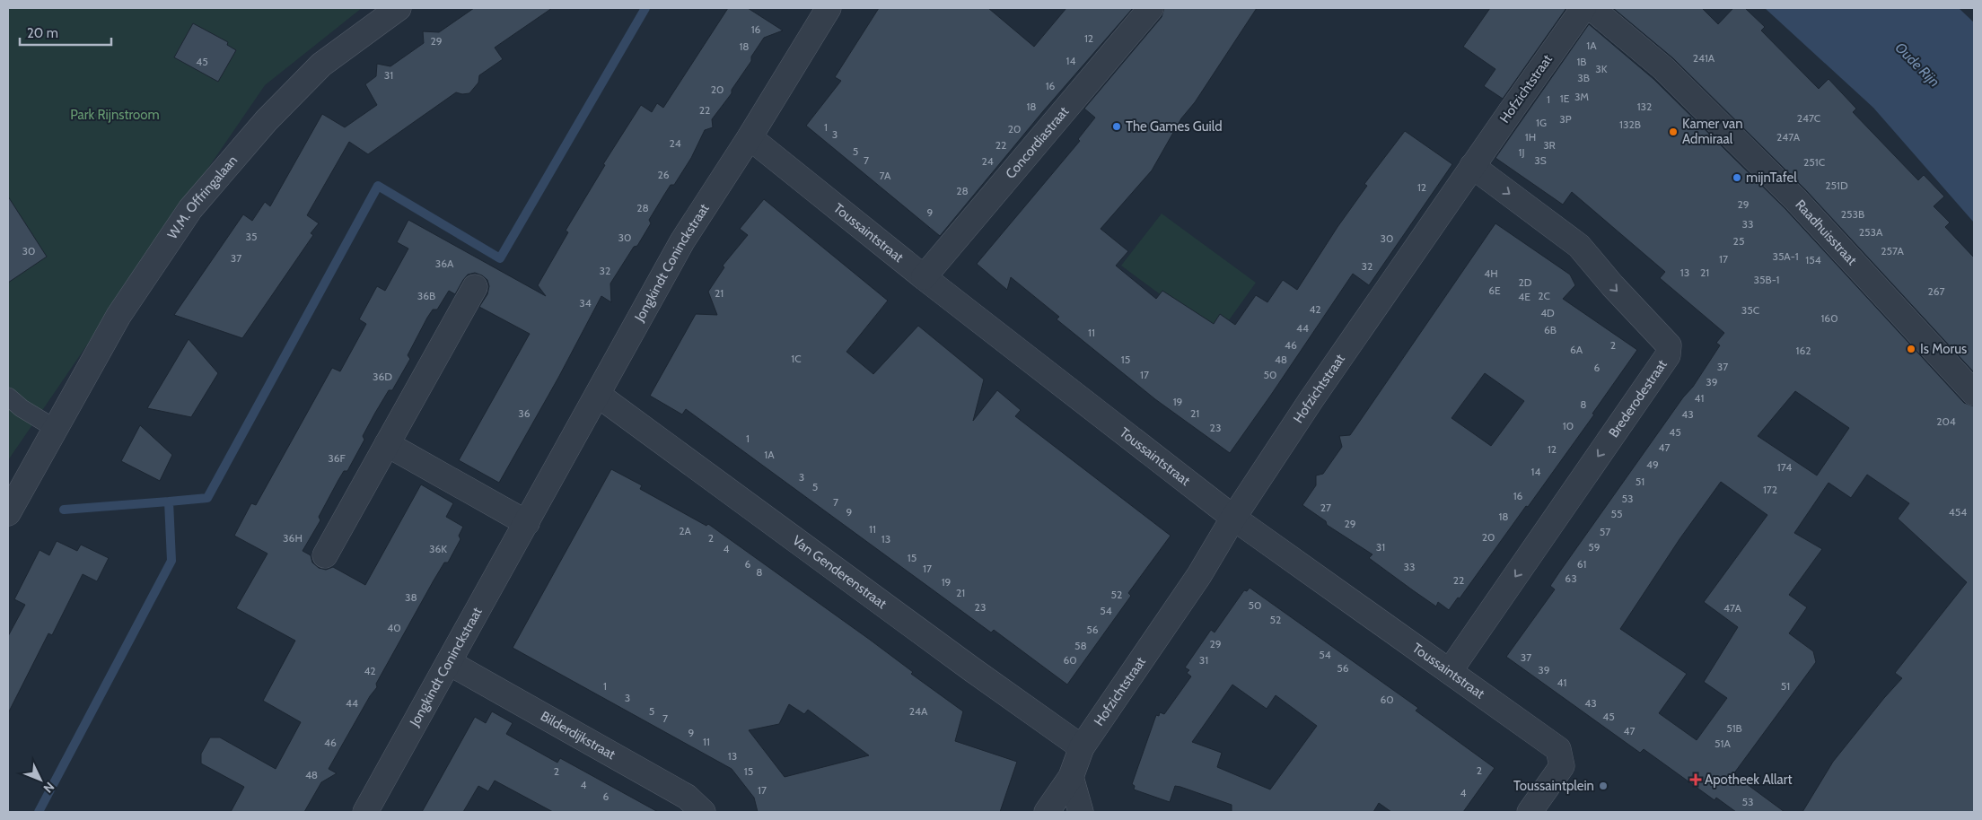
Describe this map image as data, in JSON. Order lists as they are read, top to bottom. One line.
{"streets":{"street":["Hofzichtstraat","Concordiastraat","W.M. Offringalaan","Toussaintstraat","Raadhuisstraat","Jongkindt Coninckstraat","Brederodestraat","Van Genderenstraat","Bilderdijkstraat"]},"crossings":[["Hofzichtstraat","Toussaintstraat"],["Hofzichtstraat","Brederodestraat"],["Hofzichtstraat","Van Genderenstraat"],["Concordiastraat","Toussaintstraat"],["Toussaintstraat","Jongkindt Coninckstraat"],["Toussaintstraat","Brederodestraat"],["Jongkindt Coninckstraat","Van Genderenstraat"],["Jongkindt Coninckstraat","Bilderdijkstraat"]],"water":["Oude Rijn"],"parks":["Park Rijnstroom"],"places":{"other":["The Games Guild","Kamer van Admiraal","mijnTafel","Is Morus","Toussaintplein"],"health":["Apotheek Allart"]},"house_numbers":["16","12","29","1A","18","241A","14","45","1B","3K","31","3B","16","20","3M","1E","1","18","132","22","247C","3P","1G","132B","1","20","3","1H","247A","24","22","3R","5","1J","7","3S","24","251C","26","7A","251D","12","28","29","28","9","253B","33","253A","35","30","30","25","30","257A","35A-1","37","17","154","36A","32","32","13","21","4H","35B-1","2D","6E","267","21","36B","2C","4E","34","42","35C","4D","160","44","6B","11","46","2","6A","162","1C","15","48","37","6","17","50","36D","39","41","19","8","36","21","43","204","10","23","45","1","47","12","1A","36F","49","174","14","3","51","5","172","16","53","7","27","9","454","55","18","29","11","2A","57","20","36H","2","13","31","59","36K","4","15","6","61","33","17","8","63","22","19","21","52","38","50","23","47A","54","52","40","56","29","58","54","37","60","31","56","39","42","41","1","51","3","60","44","43","5","24A","45","7","51B","47","9","11","46","51A","13","2","2","15","48","4","17","4","6","53"],"scale_bar":"20 m","north":"bottom right"}
